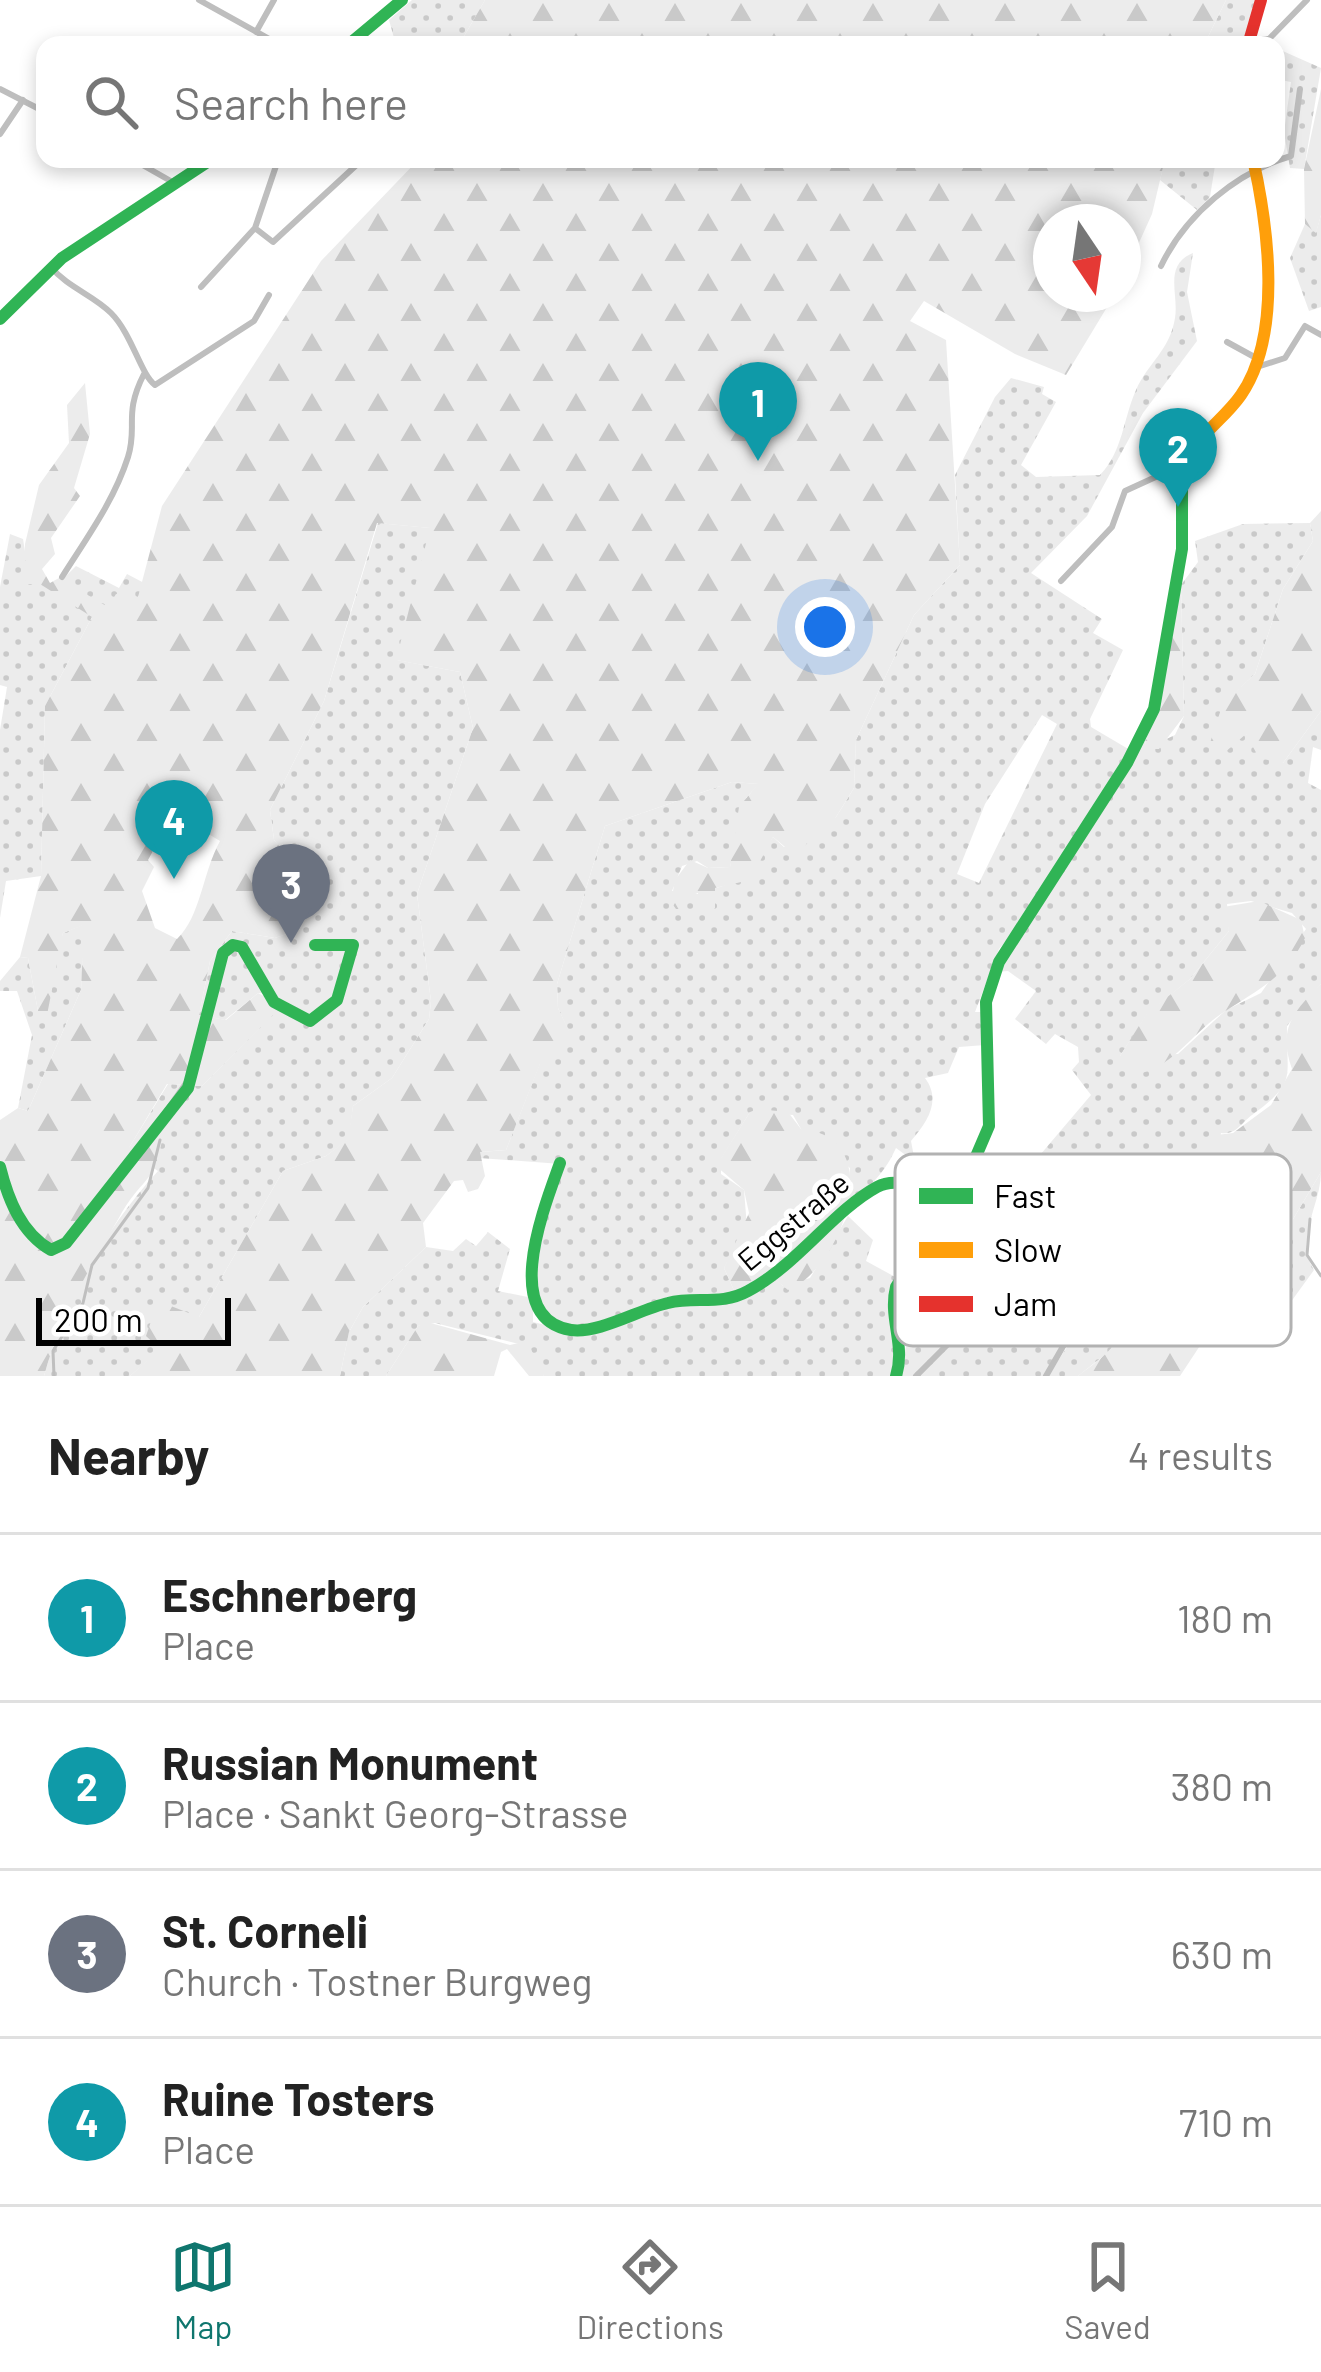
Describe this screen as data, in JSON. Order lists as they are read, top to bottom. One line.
{"streets":{"street":["Eggstraße"]},"legend":["Fast","Slow","Jam"],"scale_bar":"200 m","north":"bottom","page":{"search":"Search here","pins":["1","2","4","3"],"scale":"200 m","heading":["Nearby","4 results"],"list":[{"mark":"1","name":"Eschnerberg","note":"Place","value":"180 m"},{"mark":"2","name":"Russian Monument","note":"Place · Sankt Georg-Strasse","value":"380 m"},{"mark":"3","name":"St. Corneli","note":"Church · Tostner Burgweg","value":"630 m"},{"mark":"4","name":"Ruine Tosters","note":"Place","value":"710 m"}],"nav":["Map","Directions","Saved"]}}
